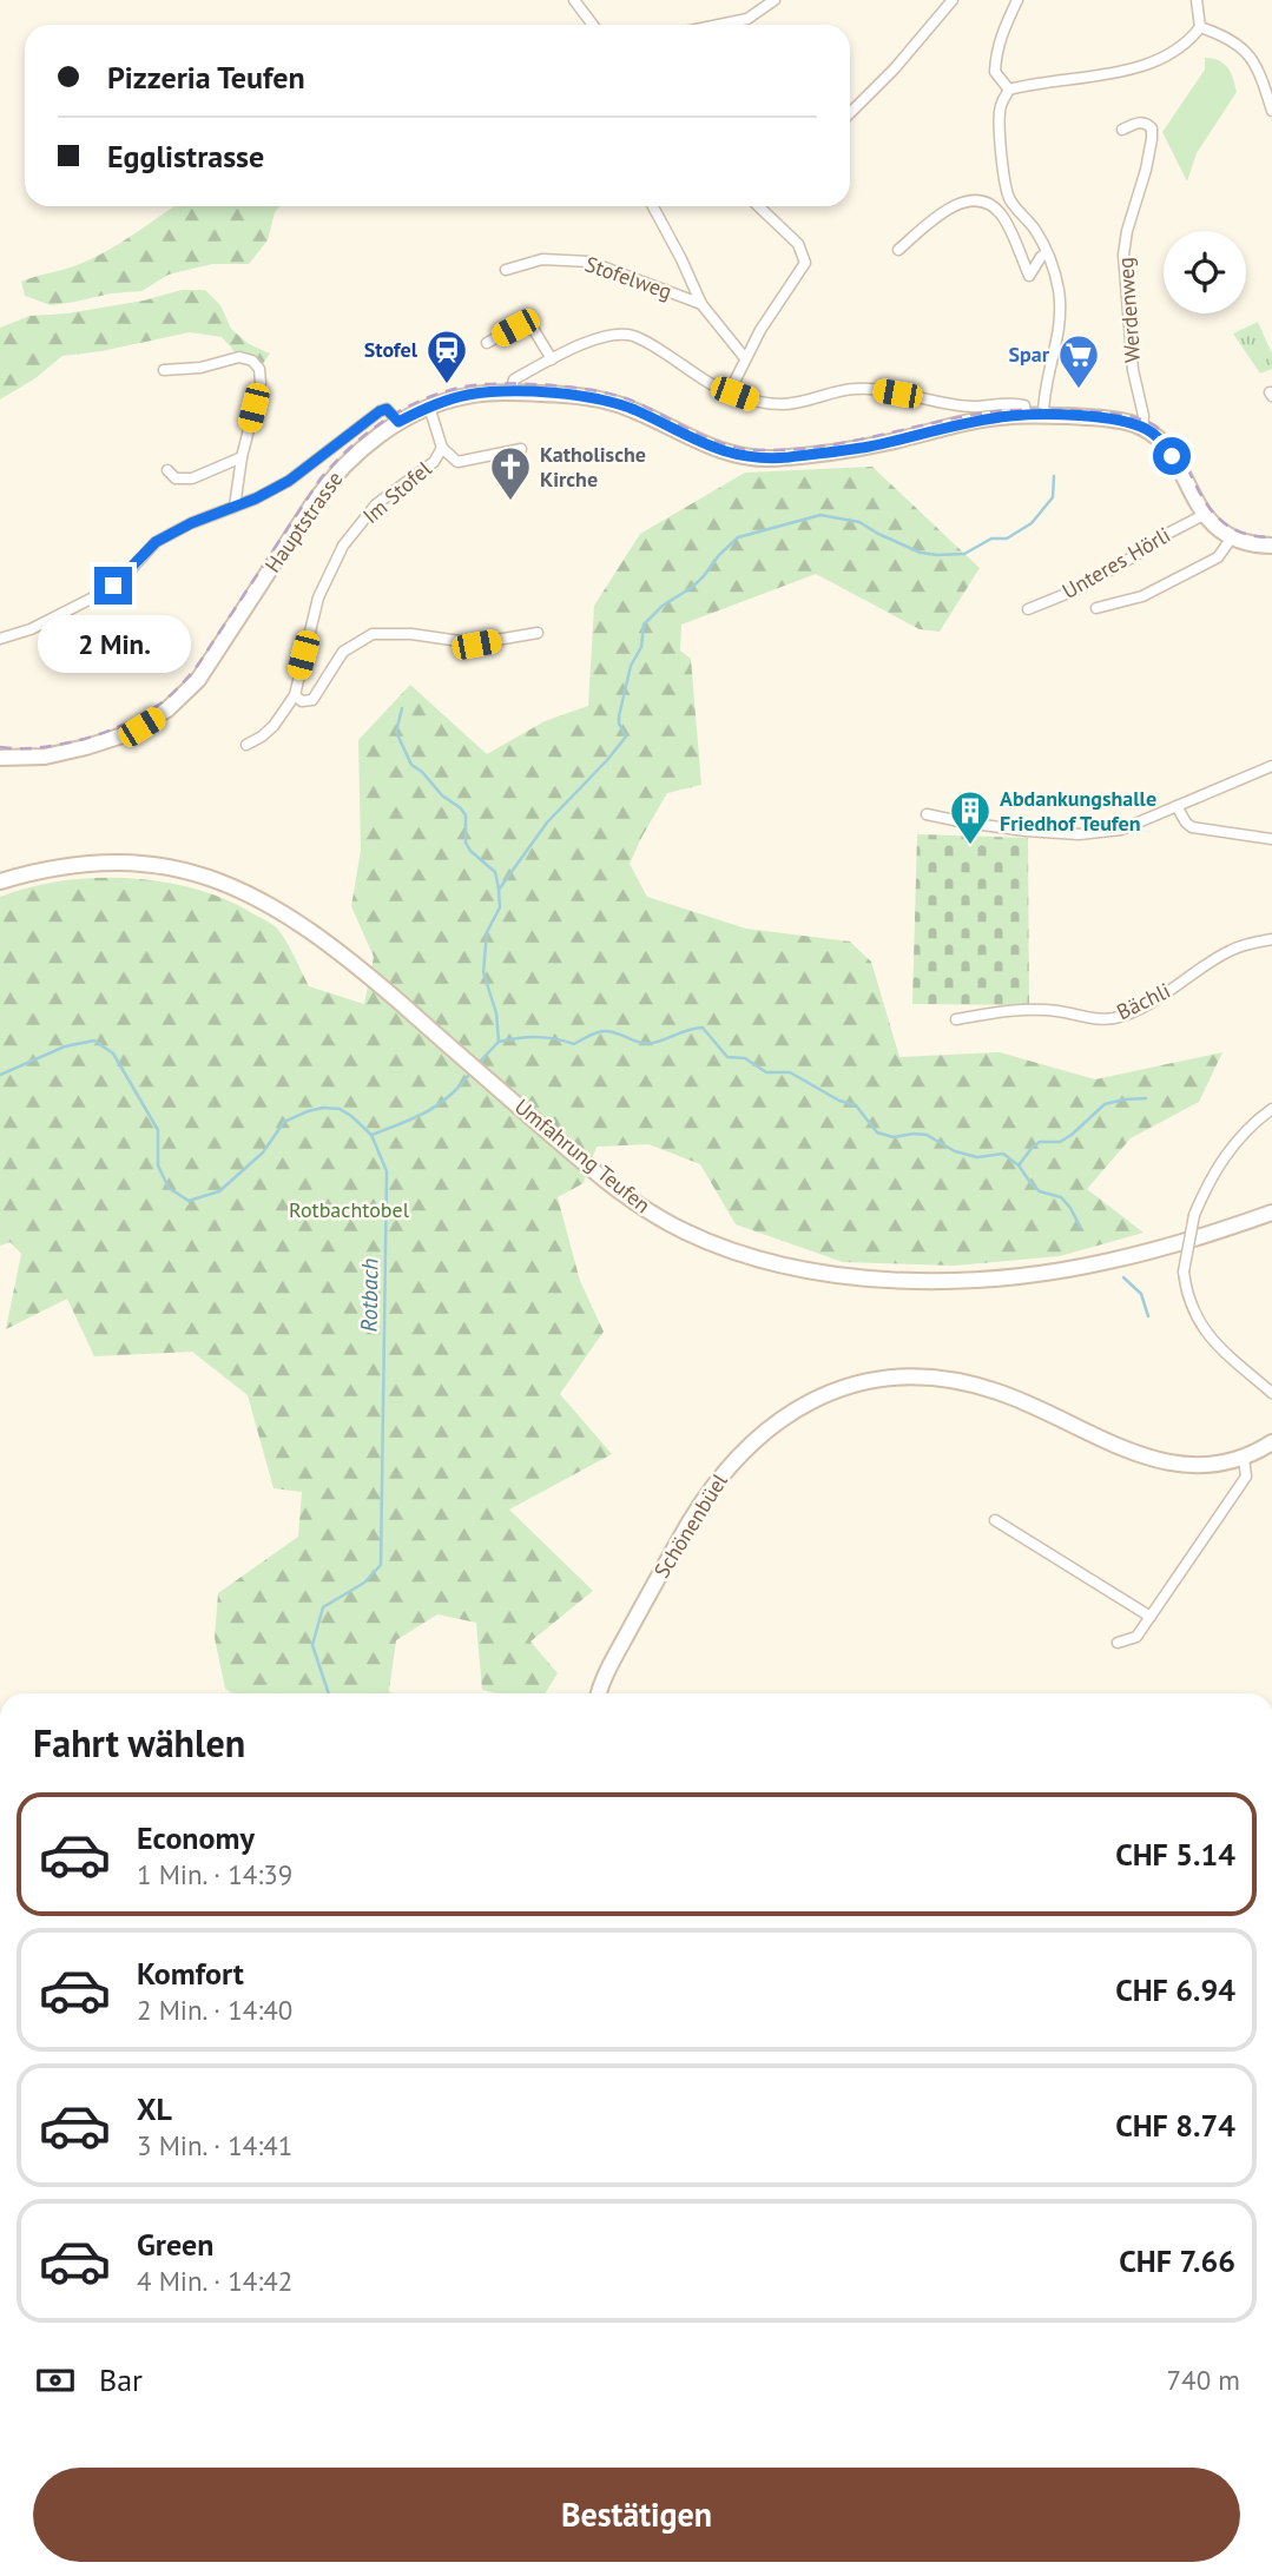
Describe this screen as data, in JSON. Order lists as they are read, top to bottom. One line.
{"streets":{"street":["Stofelweg","Werdenweg","Im Stofel","Hauptstrasse","Unteres Hörli","Bächli","Umfahrung Teufen","Schönenbüel"]},"crossings":[["Werdenweg","Hauptstrasse"],["Im Stofel","Hauptstrasse"]],"water":["Rotbach"],"parks":["Rotbachtobel"],"places":{"station":["Stofel"],"supermarket":["Spar"],"church":["Katholische Kirche"],"building":["Abdankungshalle Friedhof Teufen"]},"page":{"banner":["Pizzeria Teufen","Egglistrasse"],"bubble":"2 Min.","heading":"Fahrt wählen","list":[{"name":"Economy","note":"1 Min. · 14:39","value":"CHF 5.14"},{"name":"Komfort","note":"2 Min. · 14:40","value":"CHF 6.94"},{"name":"XL","note":"3 Min. · 14:41","value":"CHF 8.74"},{"name":"Green","note":"4 Min. · 14:42","value":"CHF 7.66"}],"pay":["Bar","740 m"],"buttons":"Bestätigen"}}
